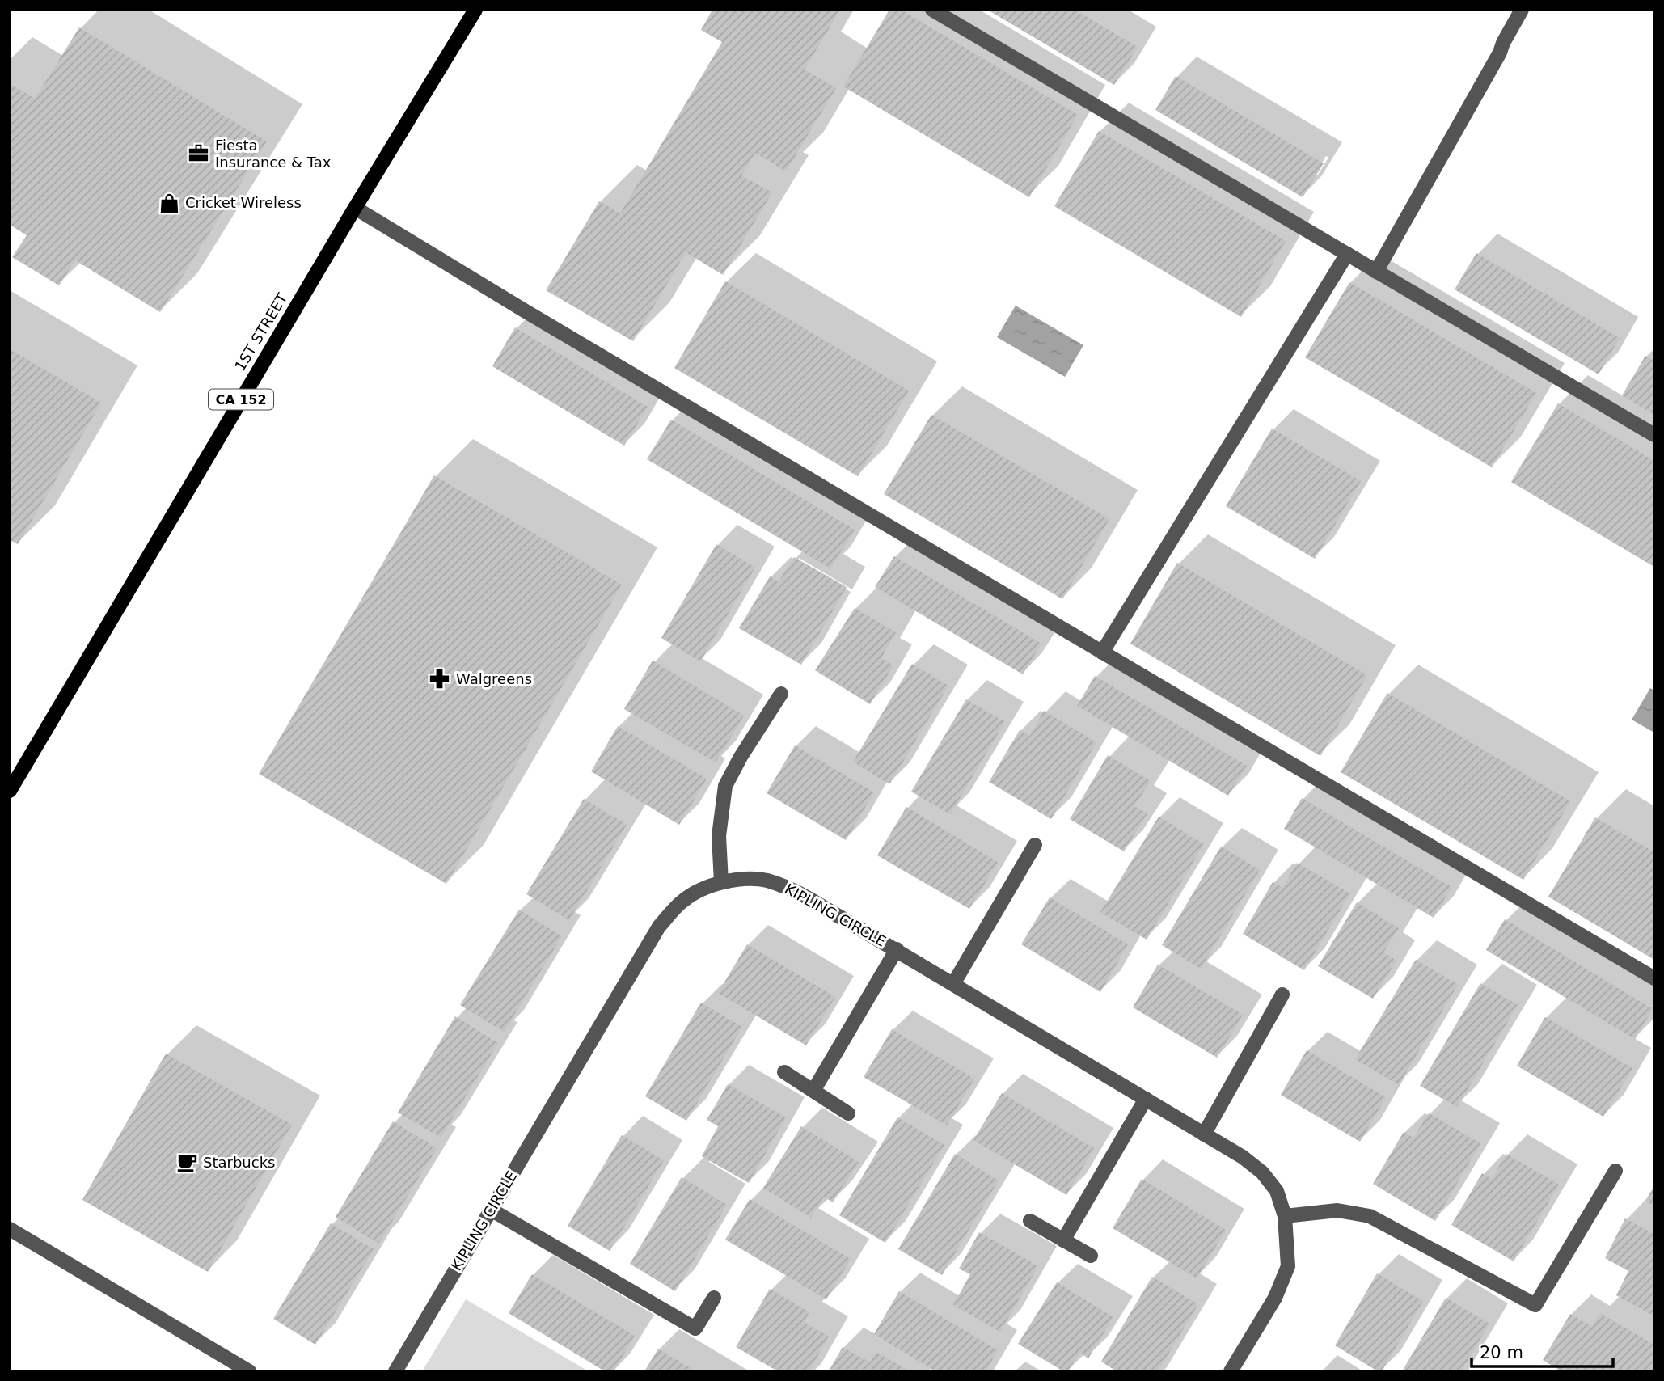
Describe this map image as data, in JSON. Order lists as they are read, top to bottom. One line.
{"streets":{"main road":["1ST STREET","CA 152"],"street":["KIPLING CIRCLE"]},"places":{"office":["Fiesta Insurance & Tax"],"shop":["Cricket Wireless"],"pharmacy":["Walgreens"],"cafe":["Starbucks"]},"scale_bar":"20 m"}
